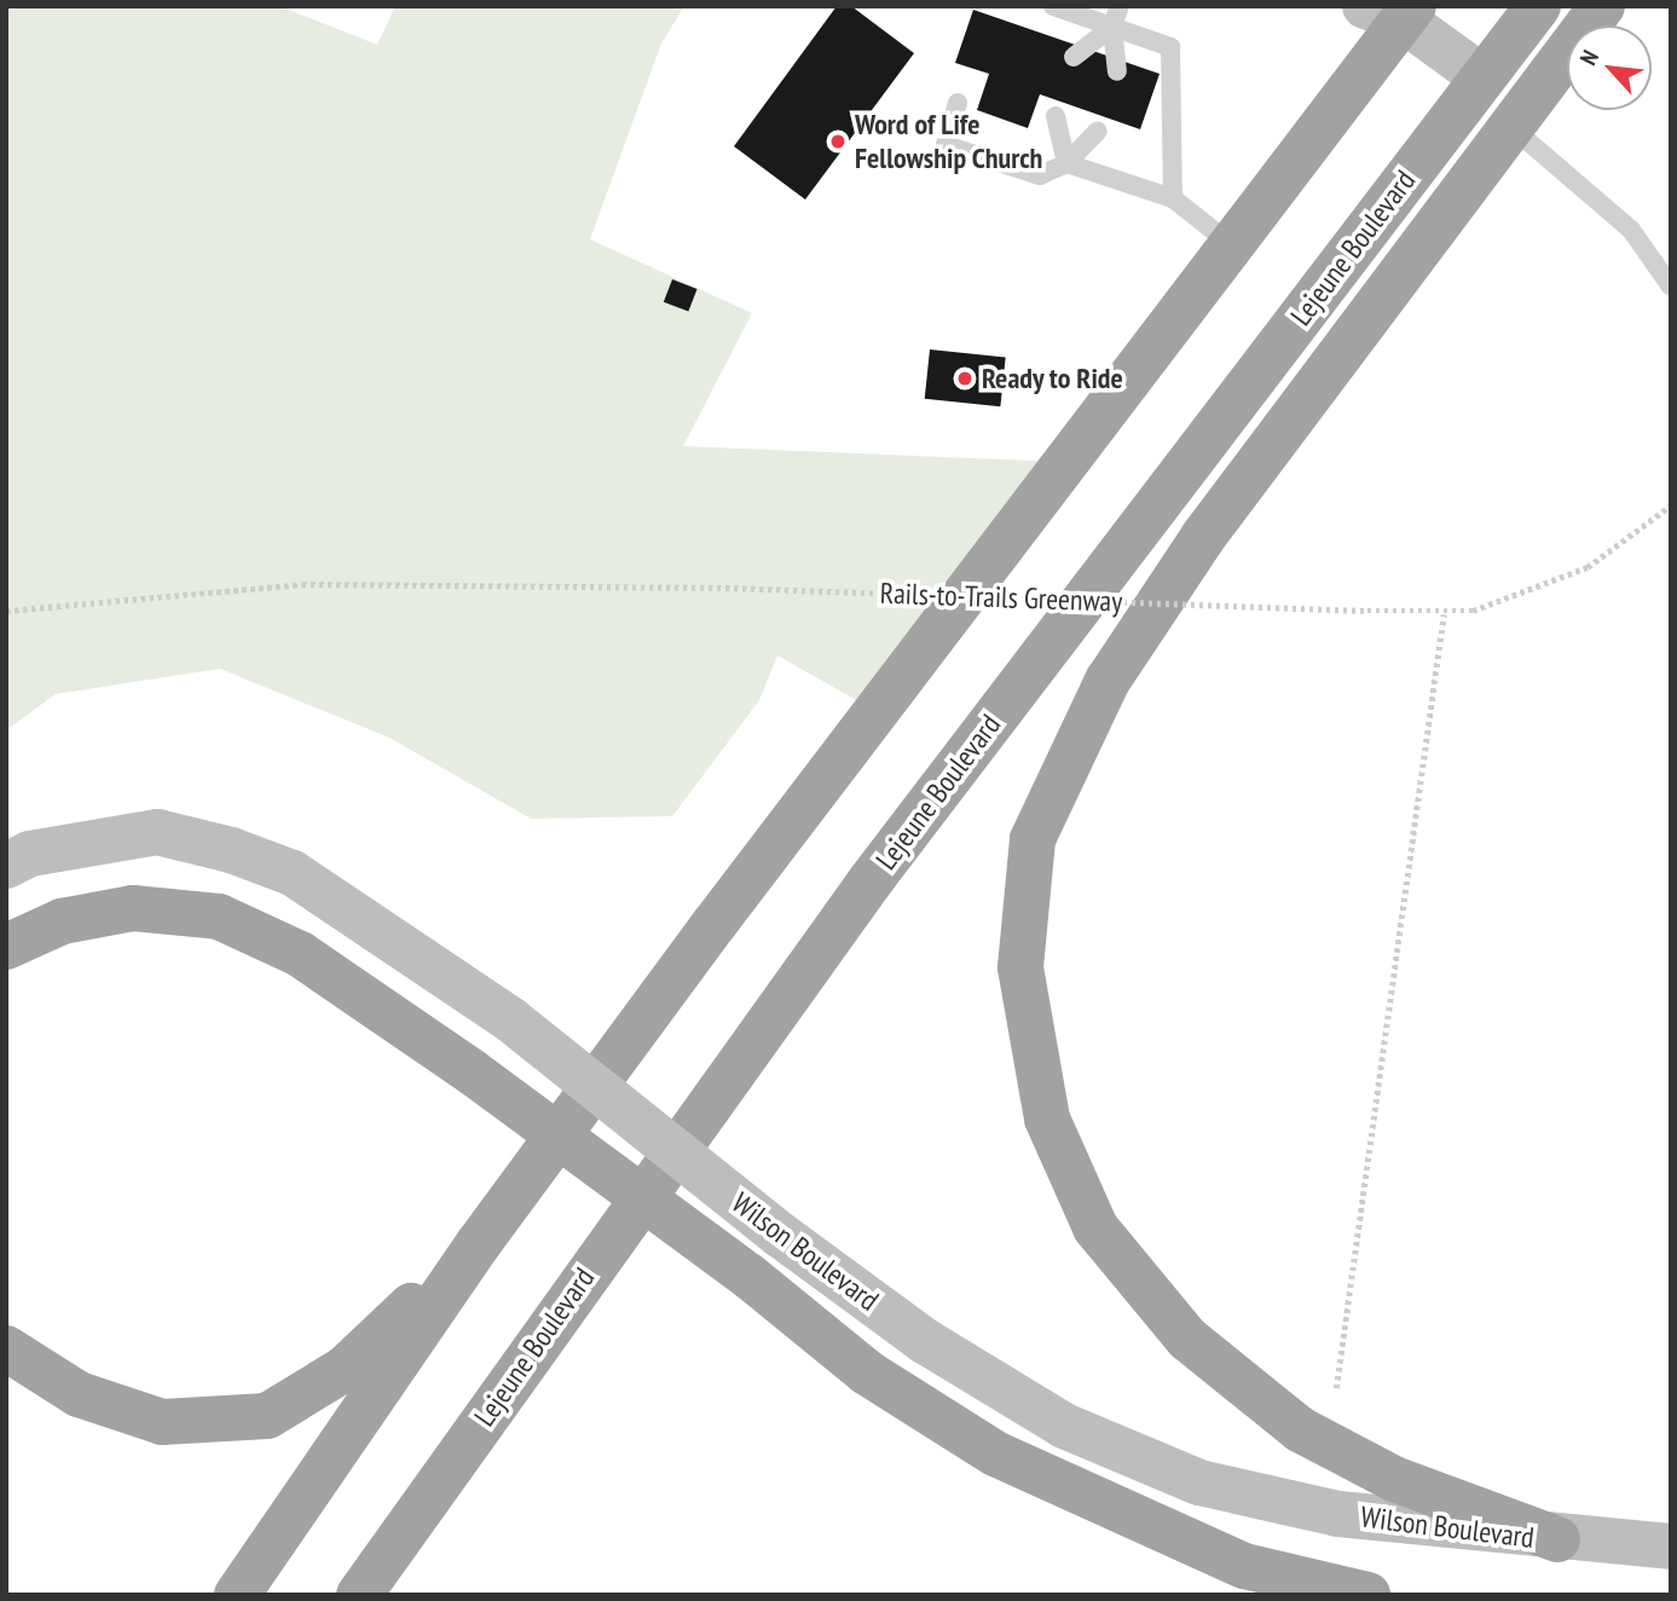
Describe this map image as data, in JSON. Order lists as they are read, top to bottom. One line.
{"streets":{"highway":["Lejeune Boulevard"],"main road":["Wilson Boulevard"],"path":["Rails-to-Trails Greenway"]},"places":["Word of Life Fellowship Church","Ready to Ride"],"north":"top left"}
